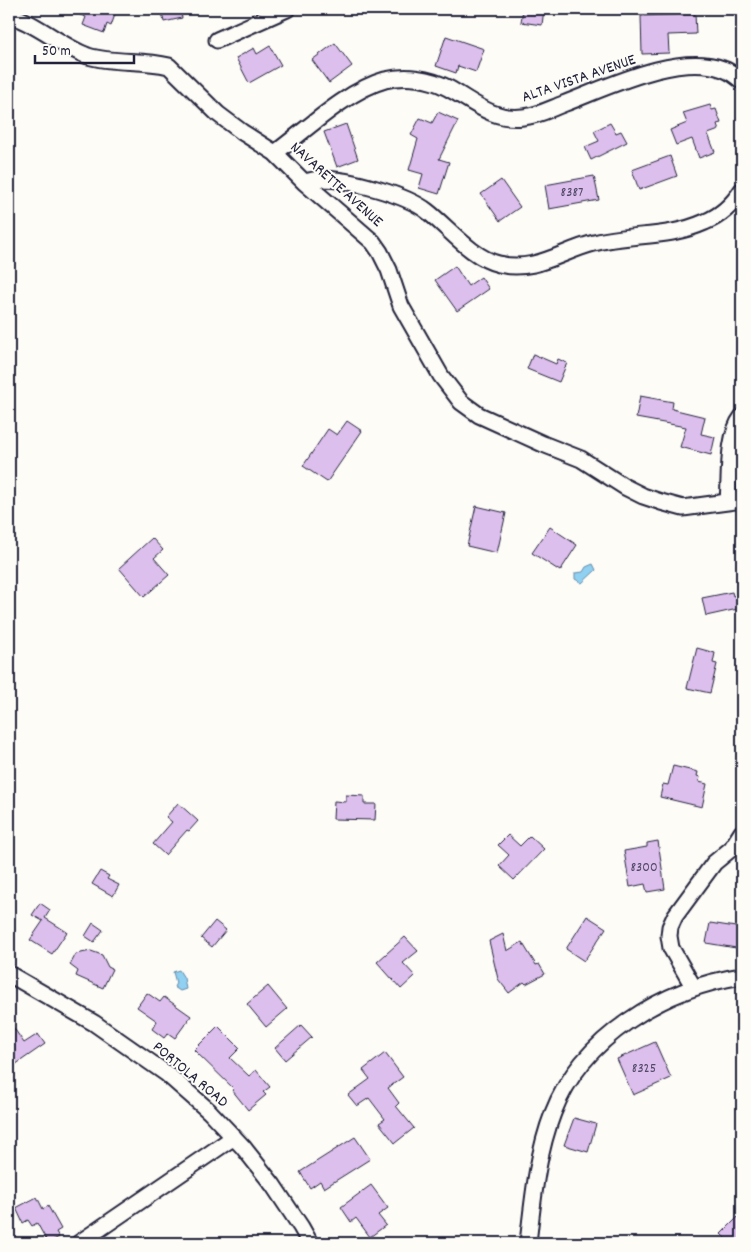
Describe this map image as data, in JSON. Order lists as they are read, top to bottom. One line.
{"streets":{"street":["ALTA VISTA AVENUE","NAVARETTE AVENUE","PORTOLA ROAD"]},"crossings":[["ALTA VISTA AVENUE","NAVARETTE AVENUE"]],"house_numbers":["8387","8300","8325"],"scale_bar":"50 m"}
